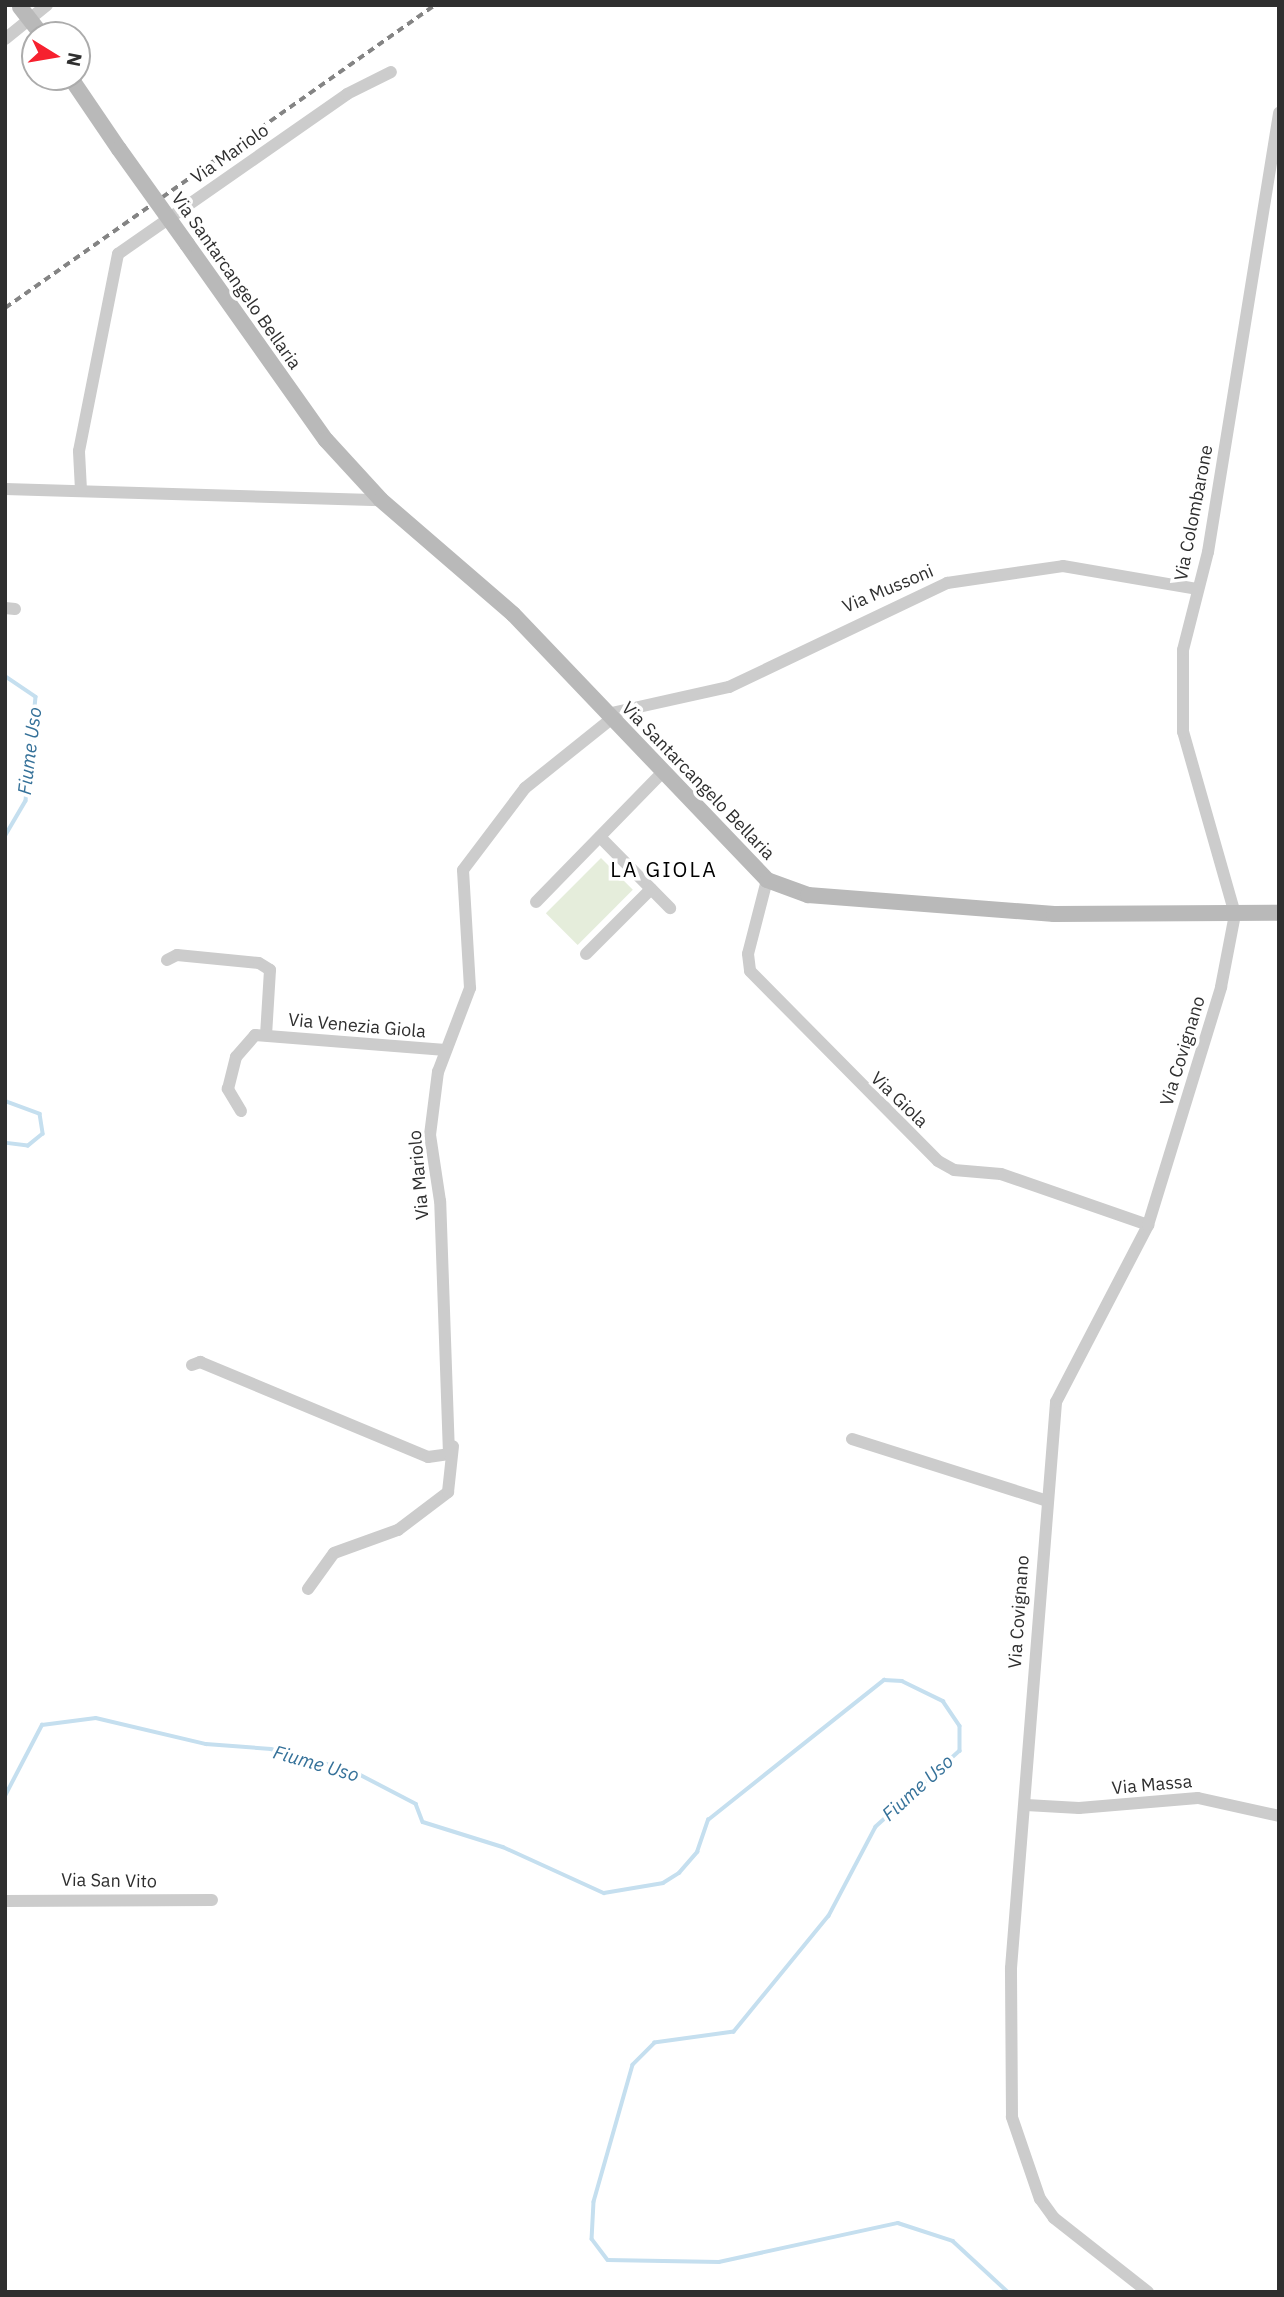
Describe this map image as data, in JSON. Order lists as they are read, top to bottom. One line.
{"streets":{"street":["Via Mariolo","Via Santarcangelo Bellaria","Via Colombarone","Via Mussoni","Via Venezia Giola","Via Covignano","Via Giola","Via Massa","Via San Vito"]},"crossings":[["Via Mariolo","Via Santarcangelo Bellaria"],["Via Mariolo","Via Mussoni"],["Via Mariolo","Via Venezia Giola"],["Via Santarcangelo Bellaria","Via Colombarone"],["Via Santarcangelo Bellaria","Via Mussoni"],["Via Santarcangelo Bellaria","Via Covignano"],["Via Santarcangelo Bellaria","Via Giola"],["Via Colombarone","Via Mussoni"],["Via Colombarone","Via Covignano"],["Via Covignano","Via Giola"],["Via Covignano","Via Massa"]],"districts":["LA GIOLA"],"water":["Fiume Uso"],"north":"right"}
